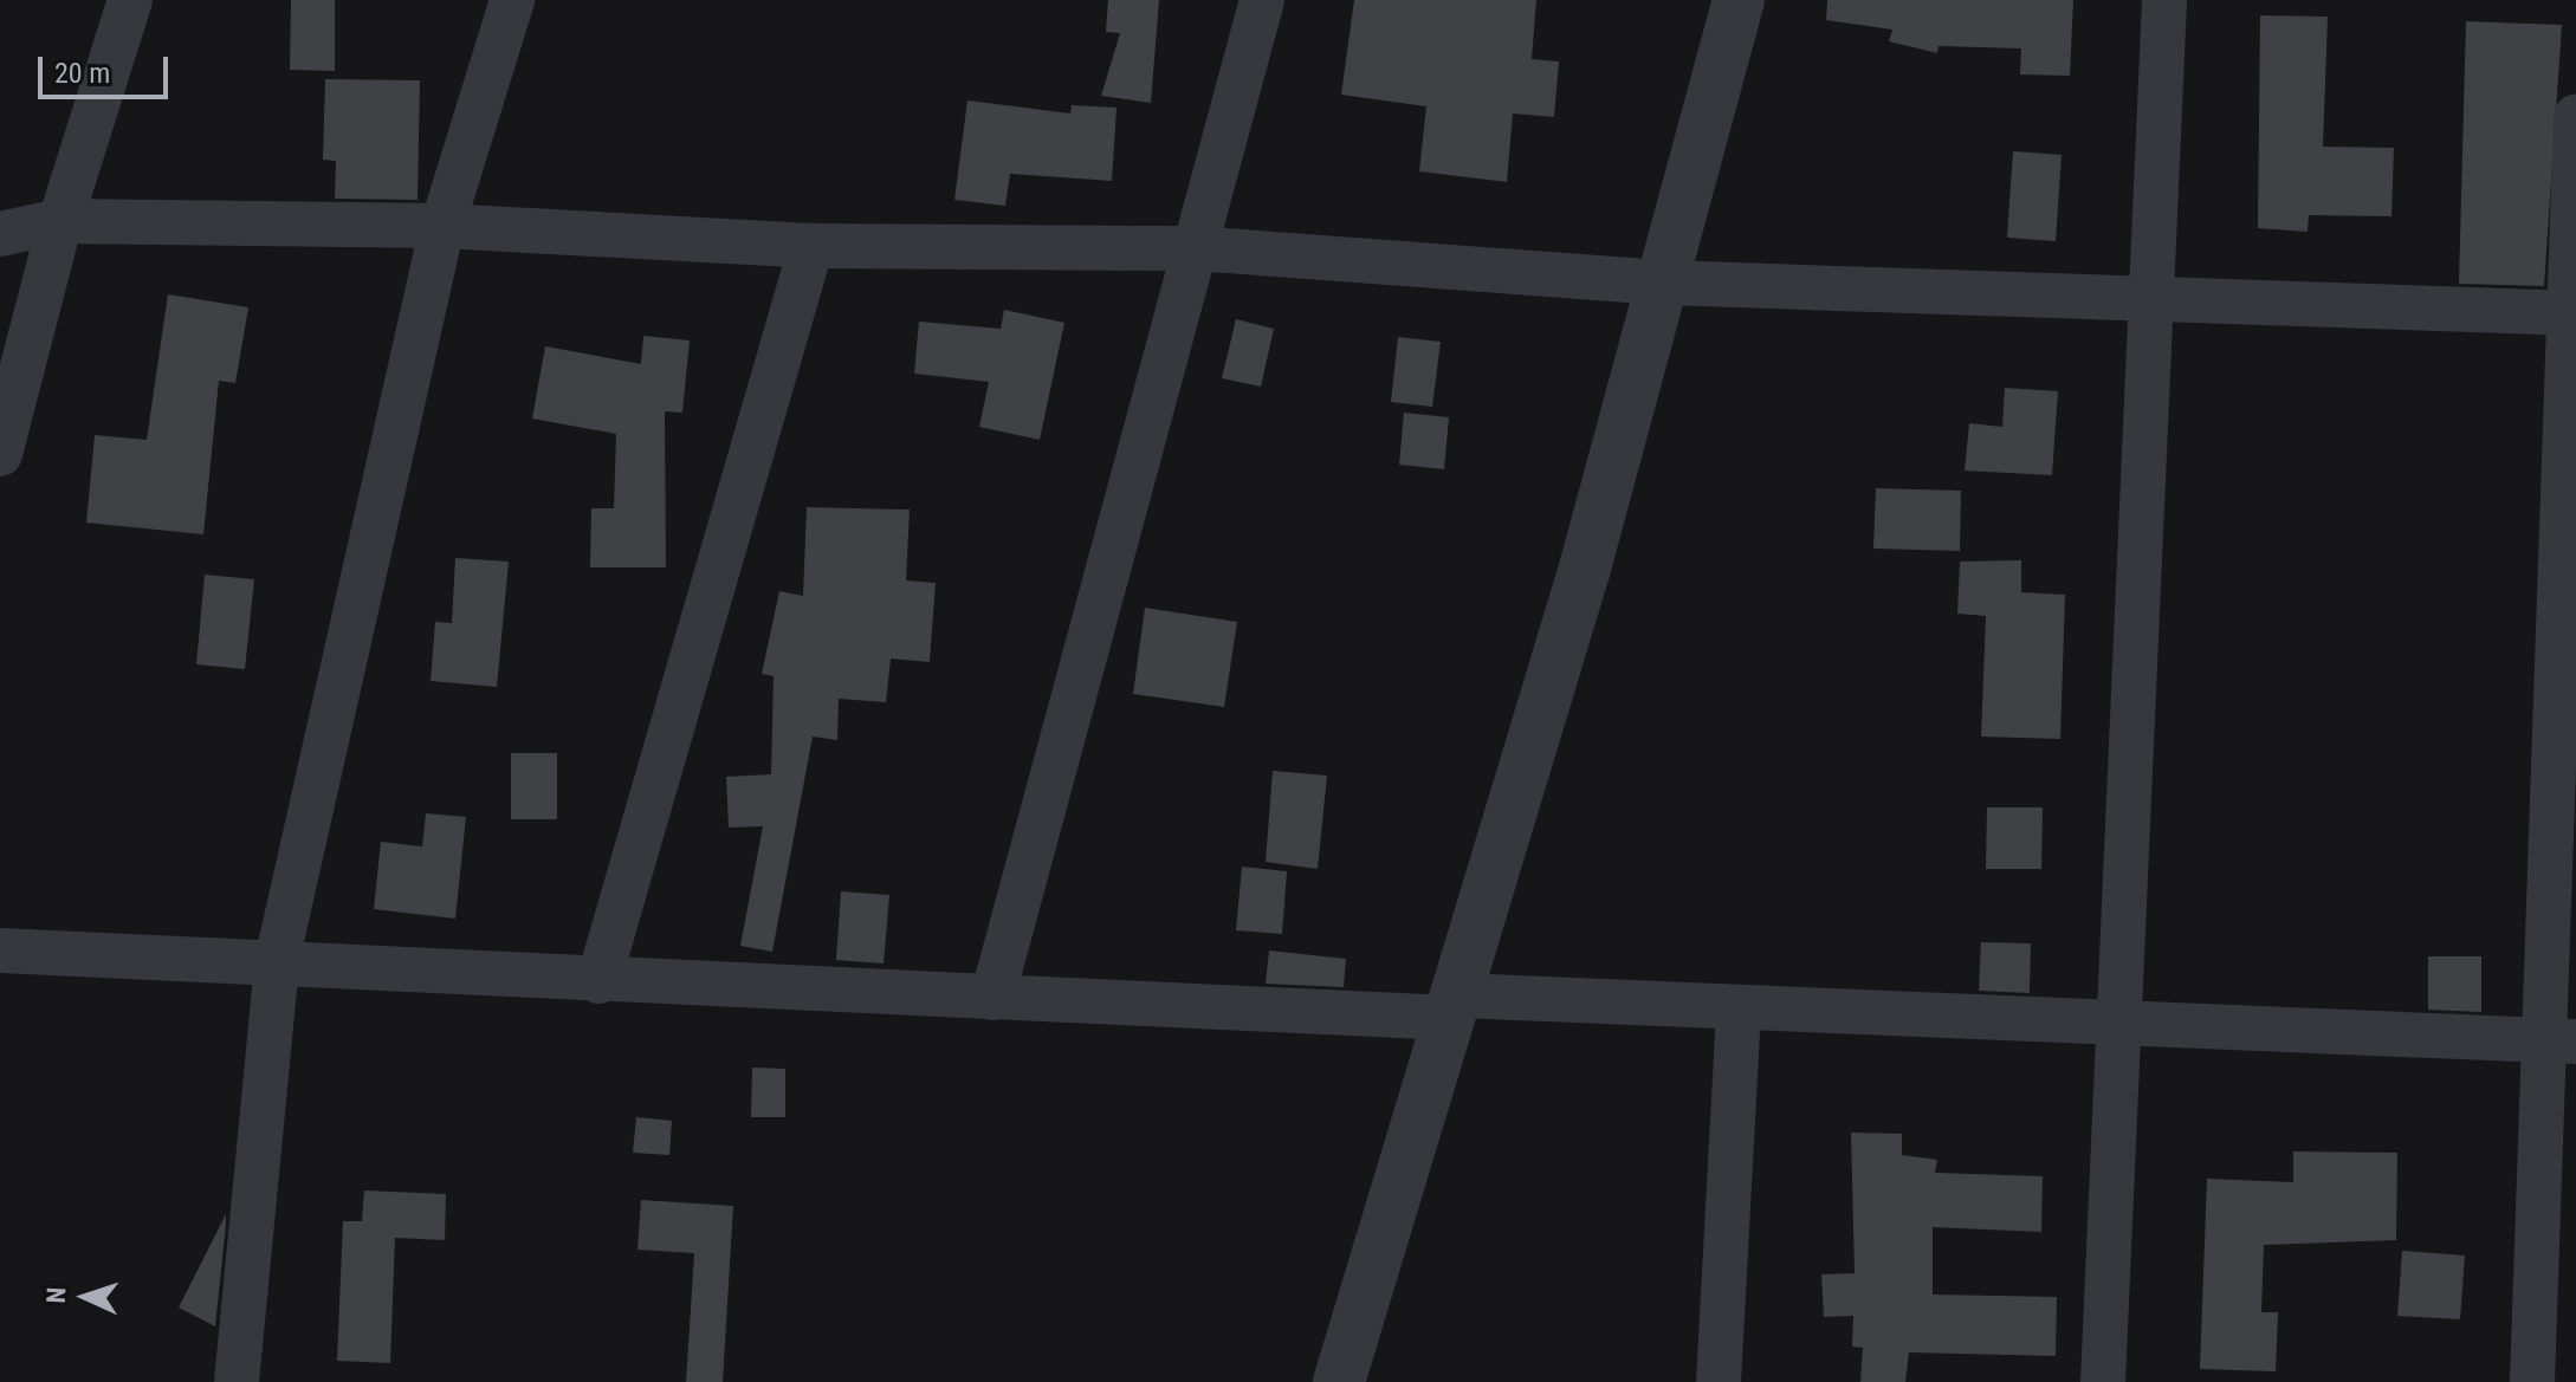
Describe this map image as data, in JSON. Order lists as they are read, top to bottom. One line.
{"scale_bar":"20 m","north":"left"}
